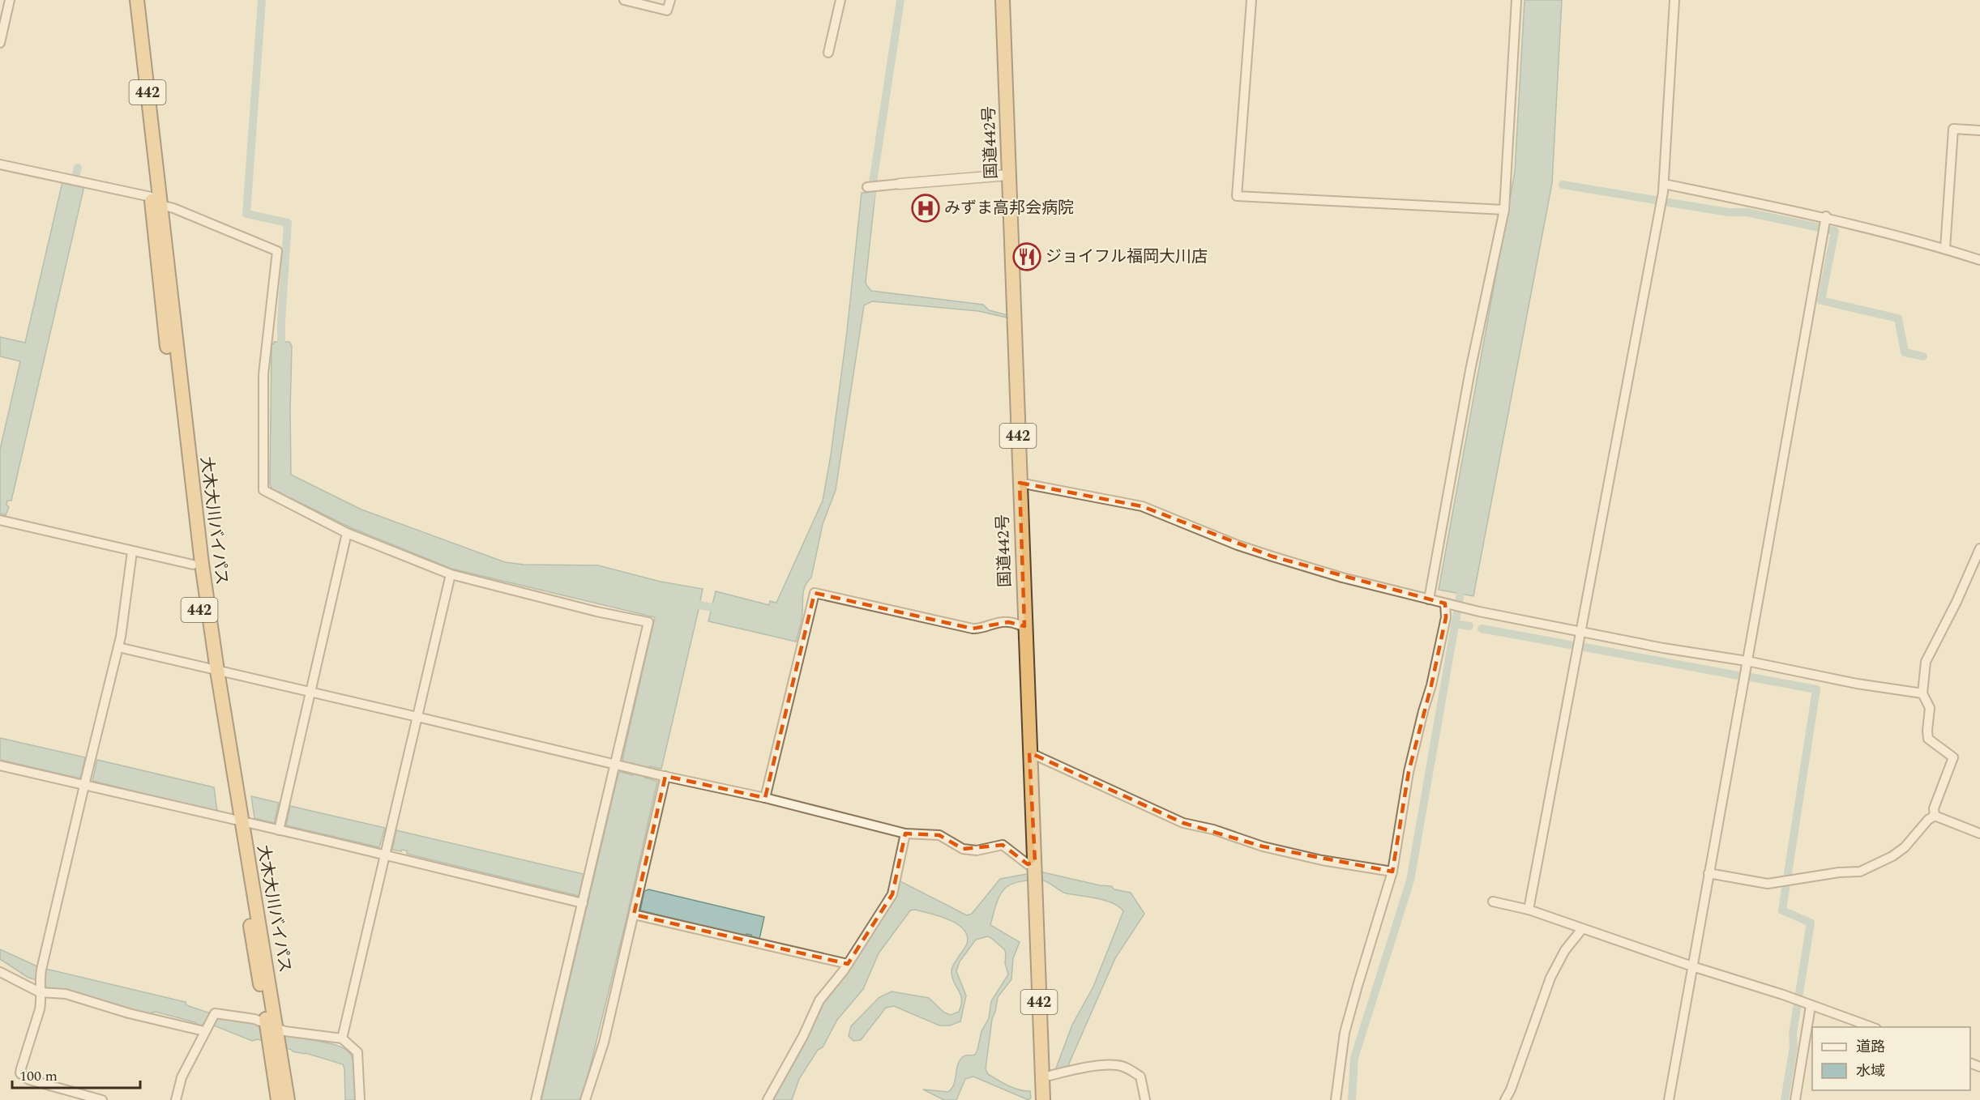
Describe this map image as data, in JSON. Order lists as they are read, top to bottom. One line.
{"streets":{"highway":["442","国道442号","大木大川バイパス"]},"places":{"hospital":["みずま高邦会病院"],"restaurant":["ジョイフル福岡大川店"]},"legend":["道路","水域"],"scale_bar":"100 m"}
